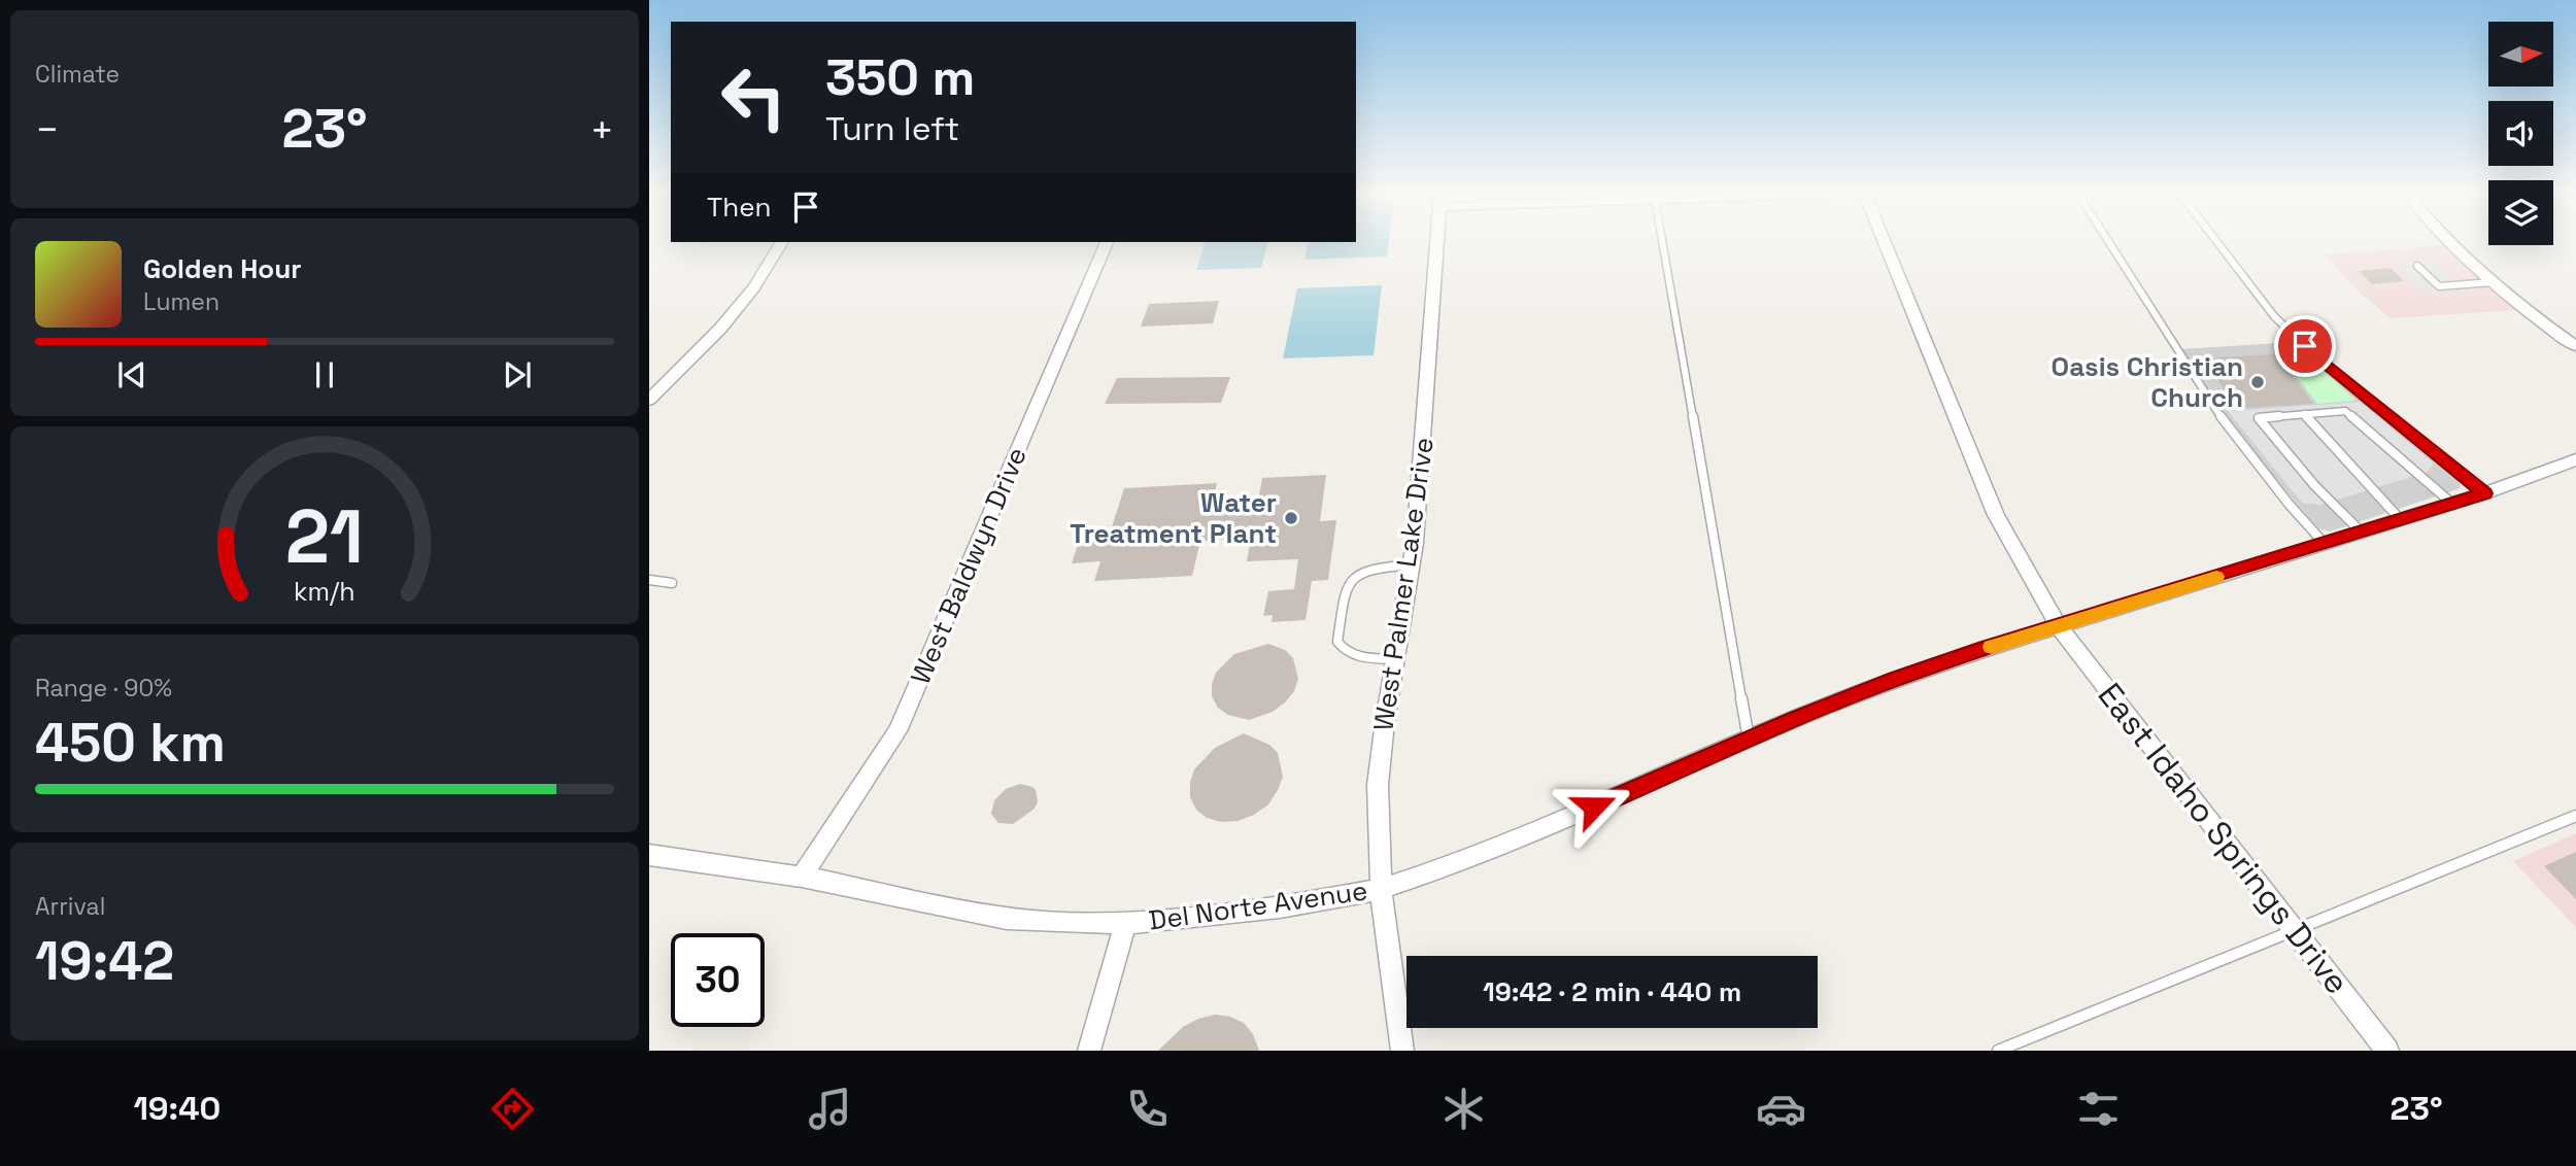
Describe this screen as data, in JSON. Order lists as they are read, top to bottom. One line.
{"streets":{"street":["West Baldwyn Drive","West Palmer Lake Drive","East Idaho Springs Drive","Del Norte Avenue"]},"crossings":[["West Baldwyn Drive","Del Norte Avenue"],["West Palmer Lake Drive","Del Norte Avenue"],["East Idaho Springs Drive","Del Norte Avenue"]],"places":["Oasis Christian Church","Water Treatment Plant"],"north":"right","page":{"tile":["Climate",["Range · 90%","450 km"],["Arrival","19:42"]],"turn":["350 m","Turn left"],"heat":["−","23°","+"],"then":"Then","song":["Golden Hour","Lumen"],"limit":"30","trip":"19:42 · 2 min · 440 m","tabs":["19:40","23°"],"gauge":["21","km/h"]}}
